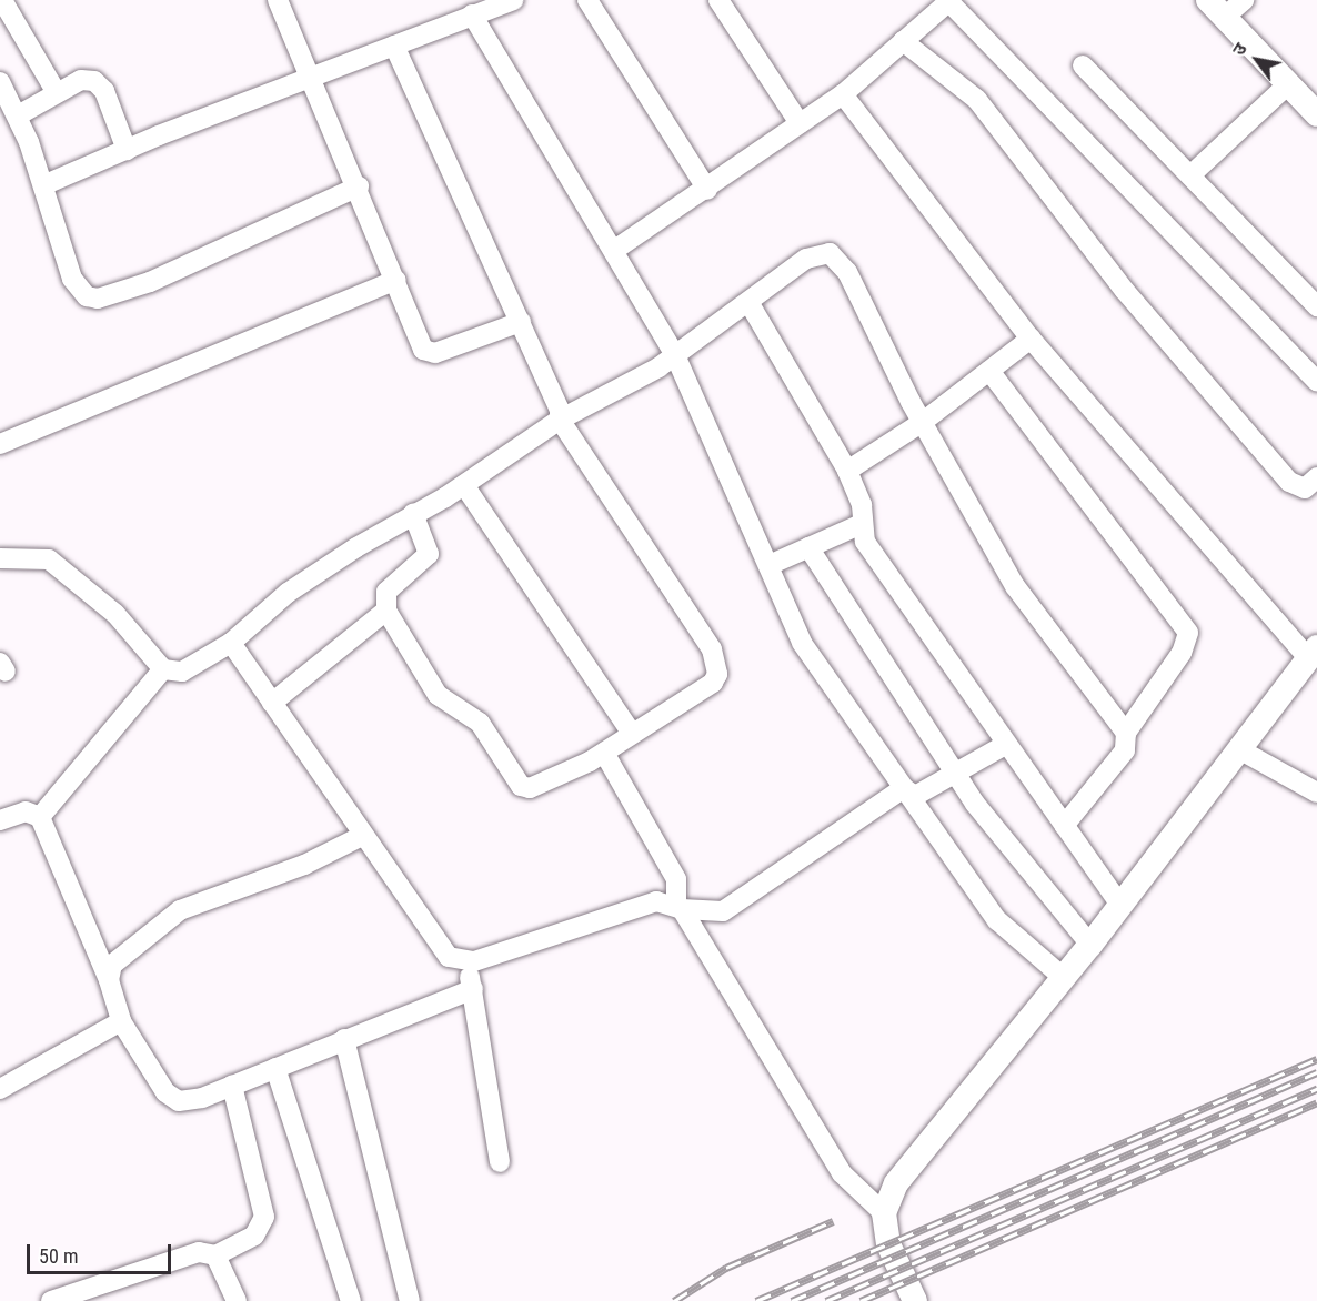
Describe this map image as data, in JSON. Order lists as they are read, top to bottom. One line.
{"scale_bar":"50 m","north":"top left"}
